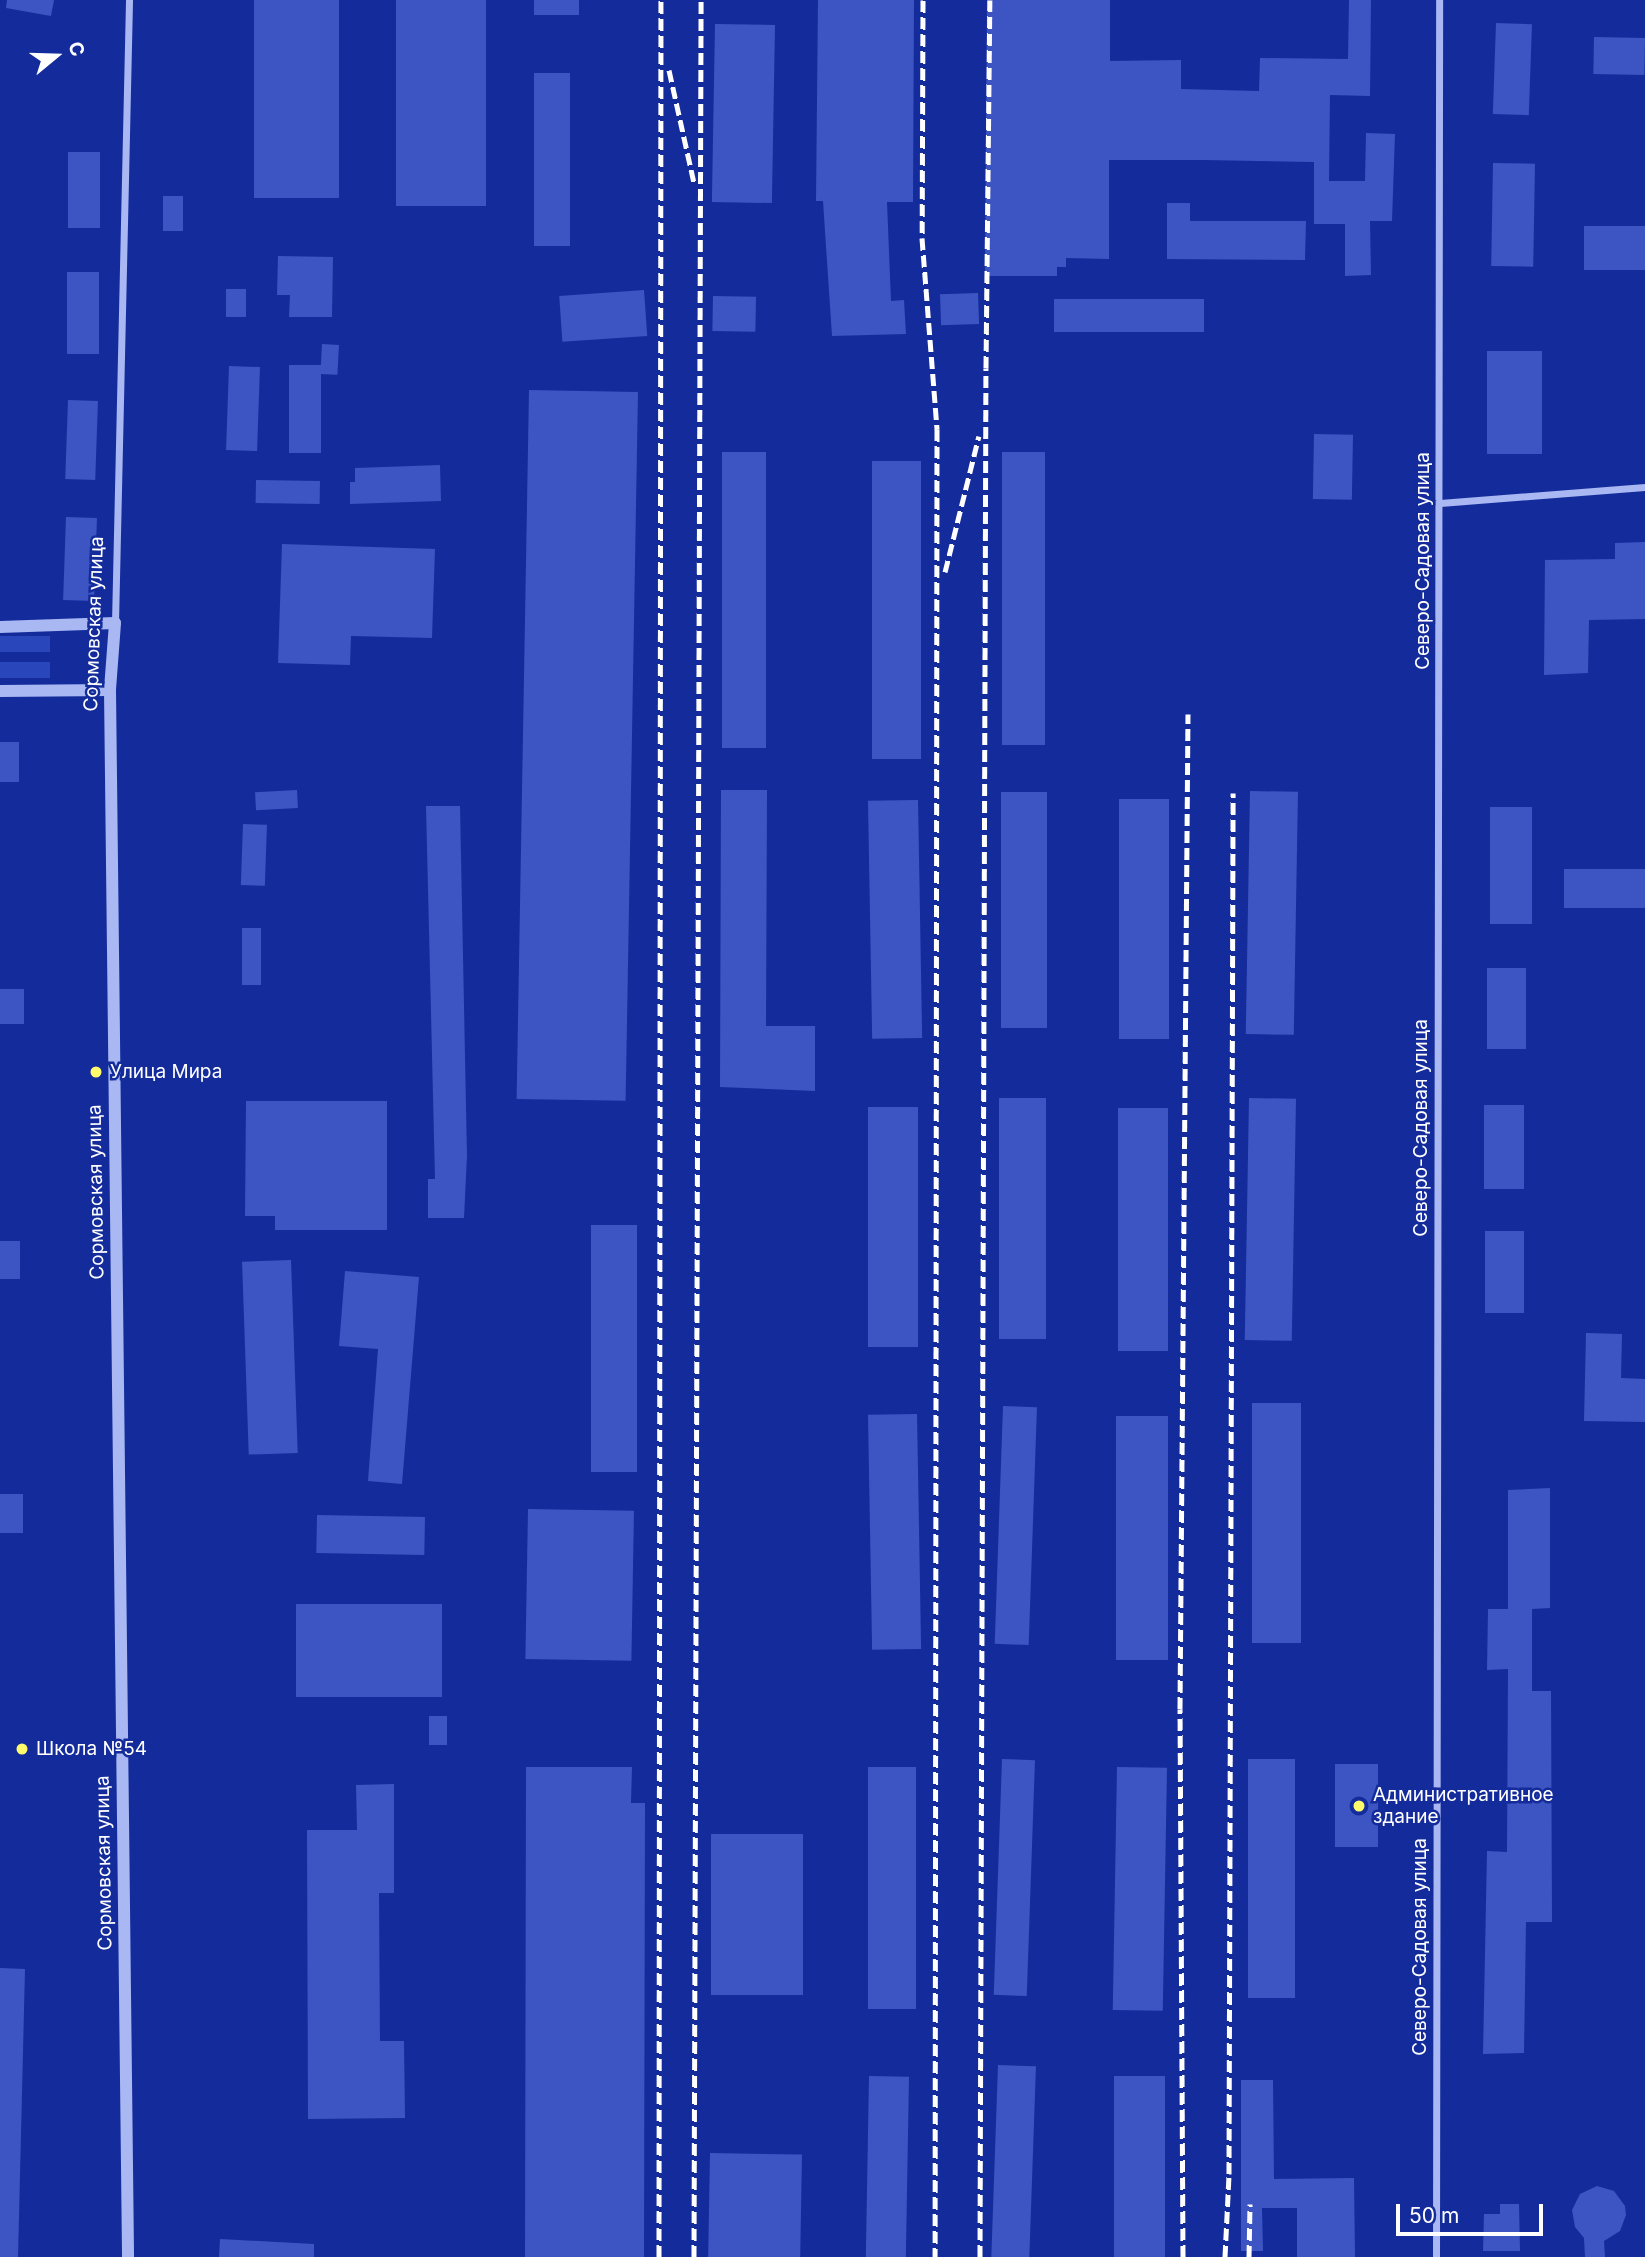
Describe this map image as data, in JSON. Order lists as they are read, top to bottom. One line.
{"streets":{"street":["Северо-Садовая улица","Сормовская улица"]},"places":["Улица Мира","Школа №54","Административное здание"],"scale_bar":"50 m","north":"right"}
